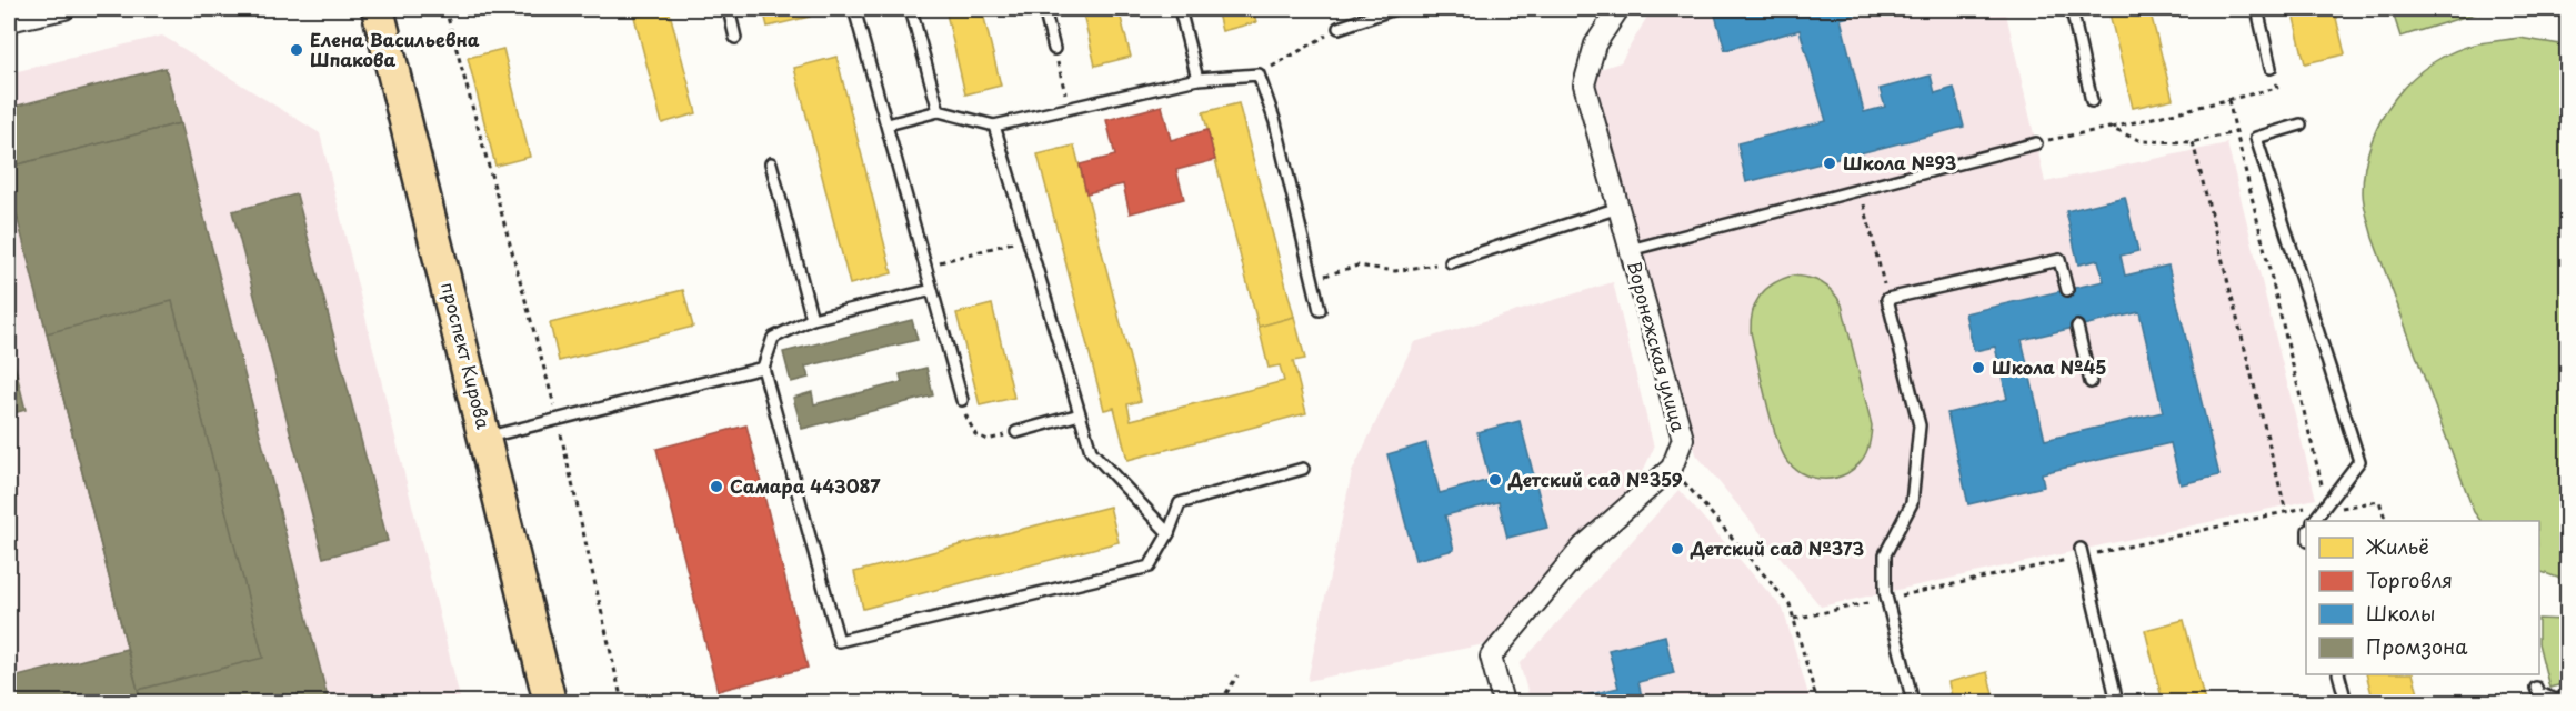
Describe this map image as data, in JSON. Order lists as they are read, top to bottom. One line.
{"streets":{"main road":["проспект Кирова"],"street":["Воронежская улица"]},"places":["Елена Васильевна Шпакова","Школа №93","Школа №45","Детский сад №359","Самара 443087","Детский сад №373"],"legend":["Жильё","Торговля","Школы","Промзона"]}
